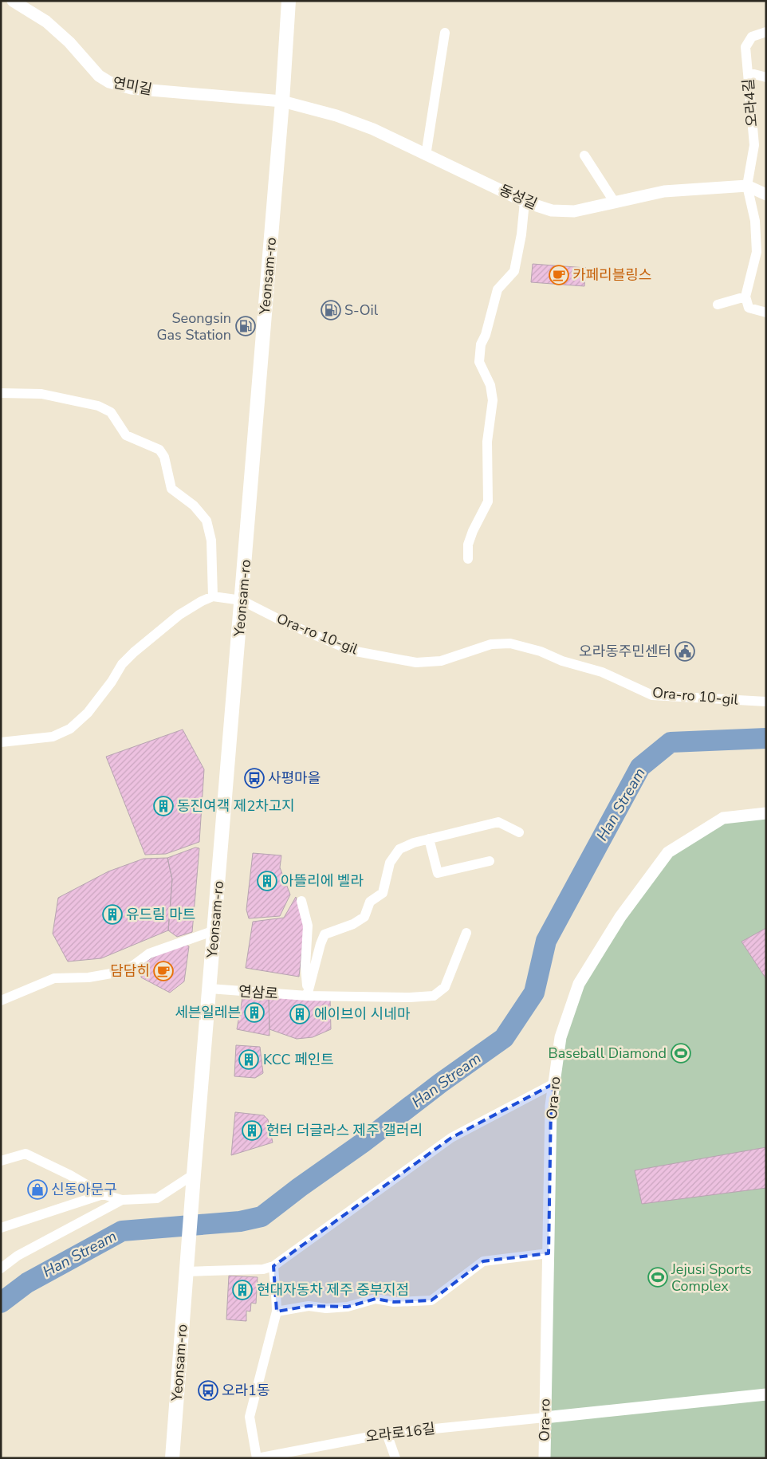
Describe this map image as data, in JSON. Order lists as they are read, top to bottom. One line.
{"streets":{"main road":["Yeonsam-ro"],"street":["연미길","오라4길","동성길","Ora-ro 10-gil","연삼로","Ora-ro","오라로16길"]},"crossings":[["연미길","동성길"],["연미길","Yeonsam-ro"],["오라4길","동성길"],["동성길","Yeonsam-ro"],["Yeonsam-ro","Ora-ro 10-gil"],["Yeonsam-ro","연삼로"],["Ora-ro","오라로16길"]],"water":["Han Stream"],"places":{"cafe":["카페리블링스","담담히"],"fuel station":["S-Oil","Seongsin Gas Station"],"public building":["오라동주민센터"],"bus stop":["사평마을","오라1동"],"building":["동진여객 제2차고지","아뜰리에 벨라","유드림 마트","세븐일레븐","에이브이 시네마","KCC 페인트","헌터 더글라스 제주 갤러리","현대자동차 제주 중부지점"],"sports":["Baseball Diamond","Jejusi Sports Complex"],"shop":["신동아문구"]}}
